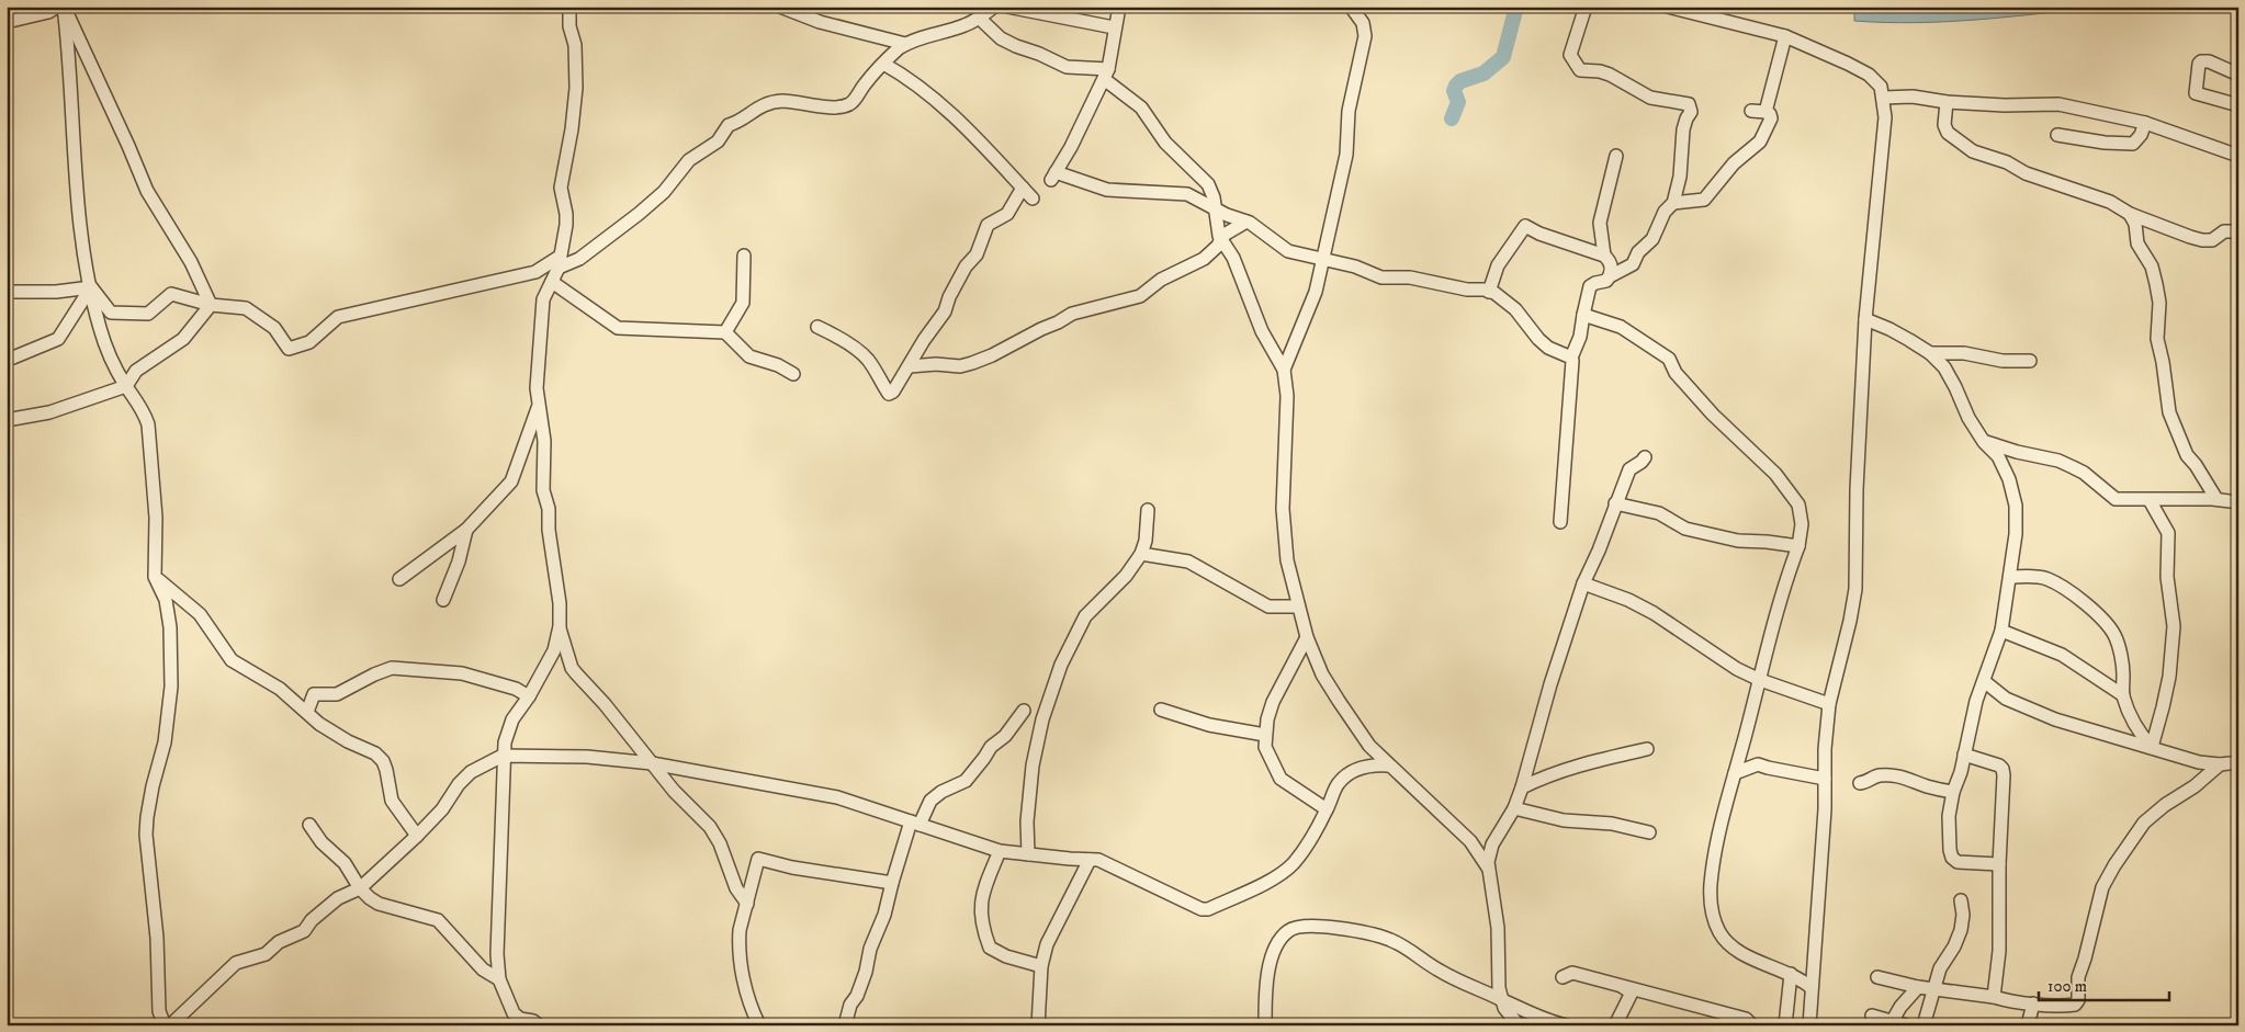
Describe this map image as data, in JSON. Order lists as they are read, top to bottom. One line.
{"scale_bar":"100 m"}
